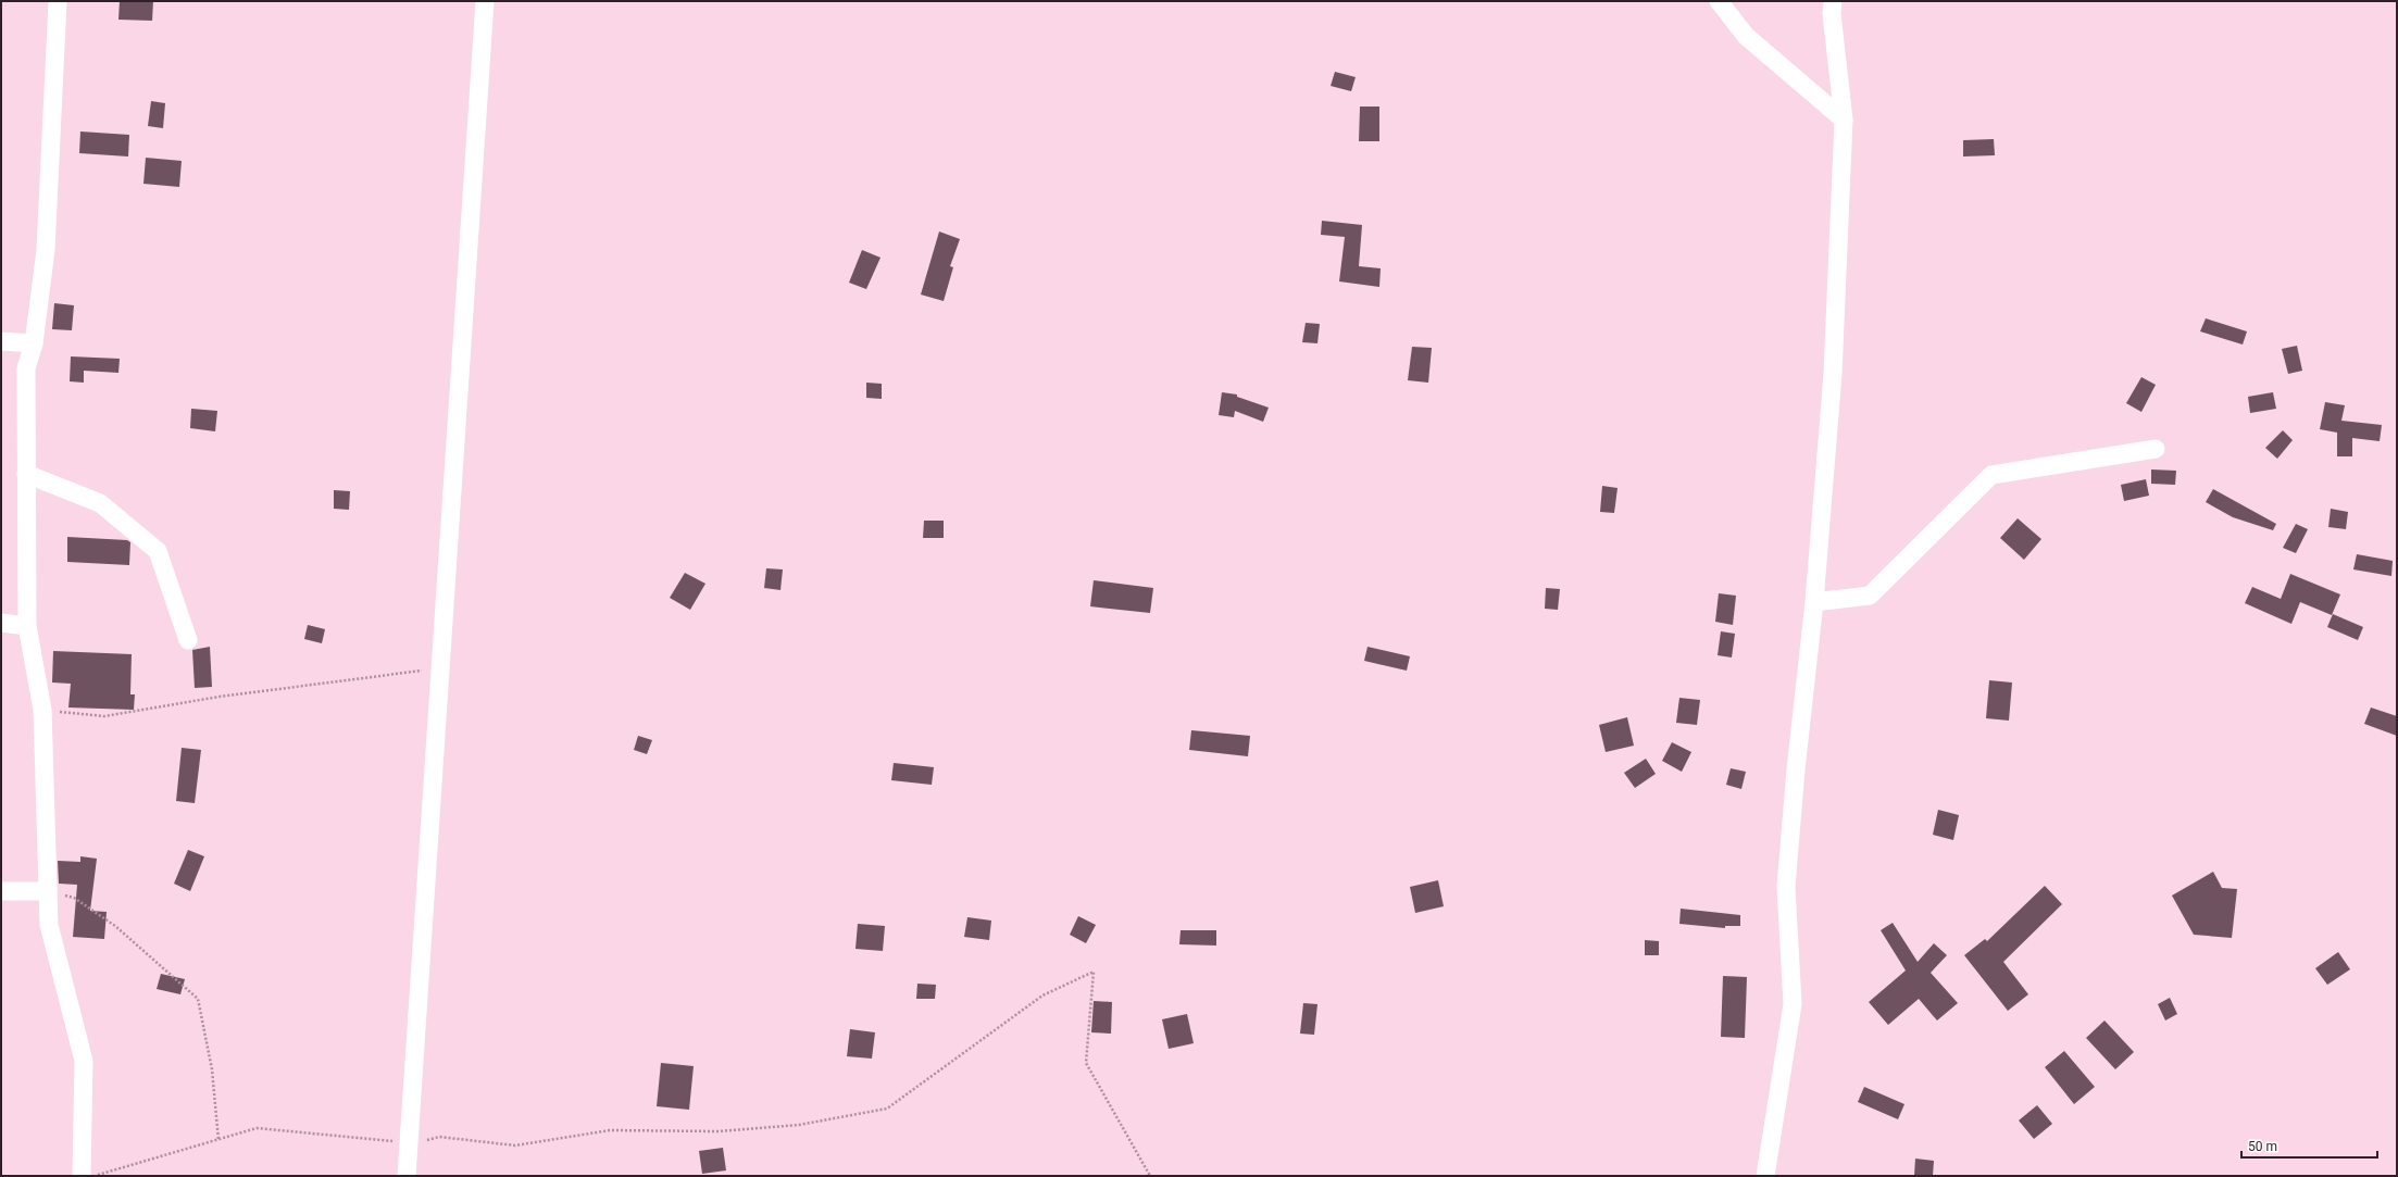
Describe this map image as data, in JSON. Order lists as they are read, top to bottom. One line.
{"scale_bar":"50 m"}
